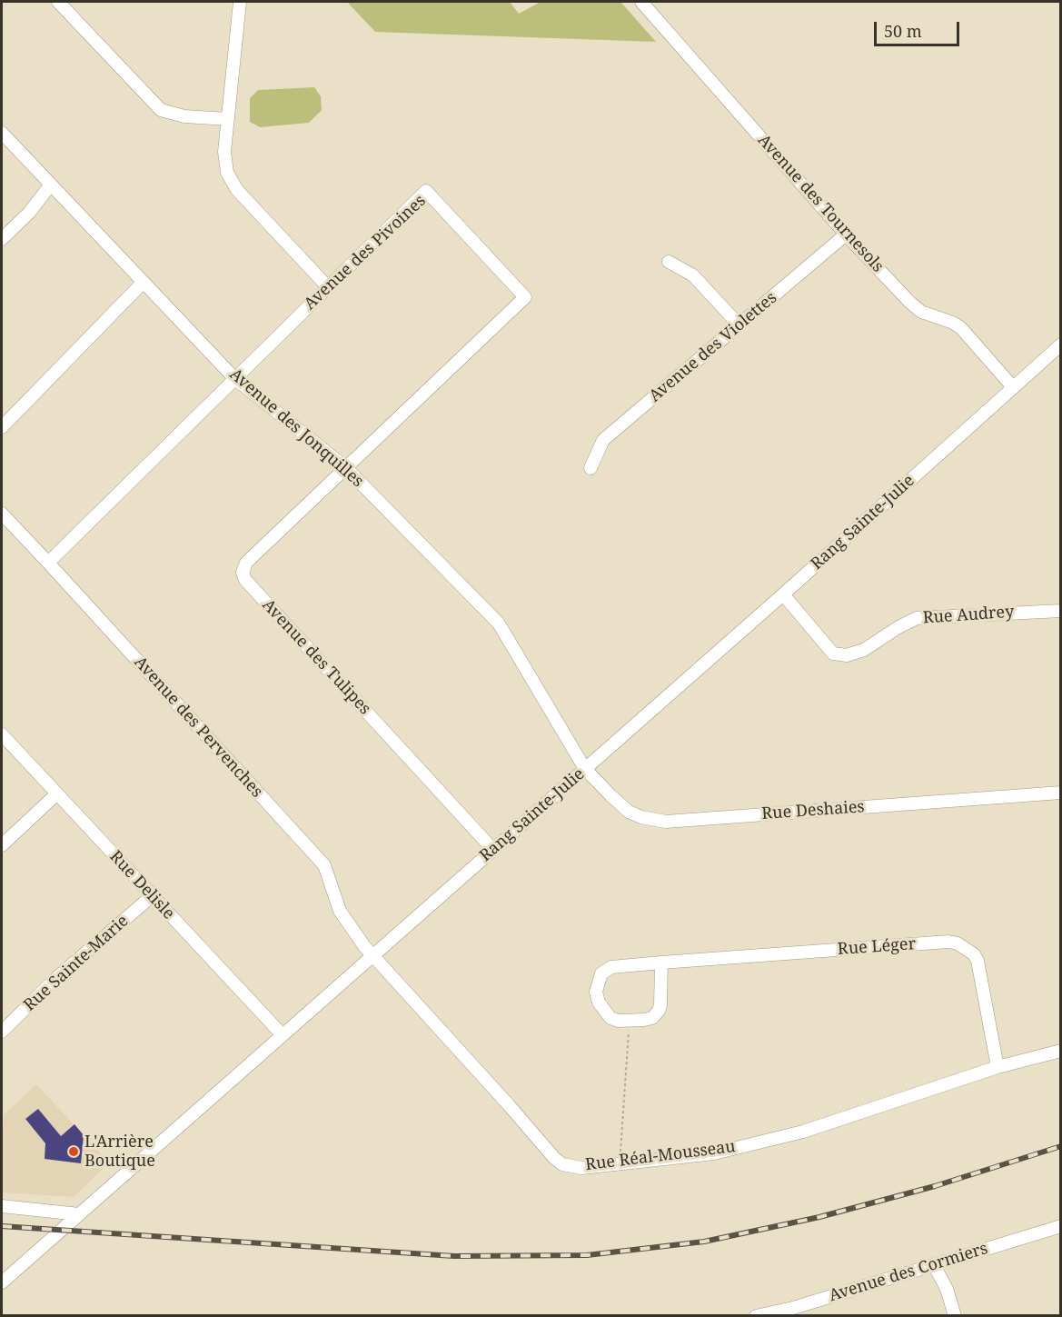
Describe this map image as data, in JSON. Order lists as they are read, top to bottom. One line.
{"streets":{"street":["Avenue des Tournesols","Avenue des Pivoines","Avenue des Violettes","Avenue des Jonquilles","Rang Sainte-Julie","Rue Audrey","Avenue des Tulipes","Avenue des Pervenches","Rue Deshaies","Rue Delisle","Rue Léger","Rue Sainte-Marie","Rue Réal-Mousseau","Avenue des Cormiers"]},"crossings":[["Avenue des Tournesols","Avenue des Violettes"],["Avenue des Tournesols","Rang Sainte-Julie"],["Avenue des Pivoines","Avenue des Jonquilles"],["Avenue des Pivoines","Avenue des Tulipes"],["Avenue des Pivoines","Avenue des Pervenches"],["Avenue des Jonquilles","Rang Sainte-Julie"],["Avenue des Jonquilles","Avenue des Tulipes"],["Avenue des Jonquilles","Rue Deshaies"],["Rang Sainte-Julie","Rue Audrey"],["Rang Sainte-Julie","Avenue des Tulipes"],["Rang Sainte-Julie","Avenue des Pervenches"],["Rang Sainte-Julie","Rue Deshaies"],["Rang Sainte-Julie","Rue Delisle"],["Rang Sainte-Julie","Rue Réal-Mousseau"],["Avenue des Pervenches","Rue Réal-Mousseau"],["Rue Delisle","Rue Sainte-Marie"],["Rue Léger","Rue Réal-Mousseau"]],"places":["L'Arrière Boutique"],"scale_bar":"50 m"}
